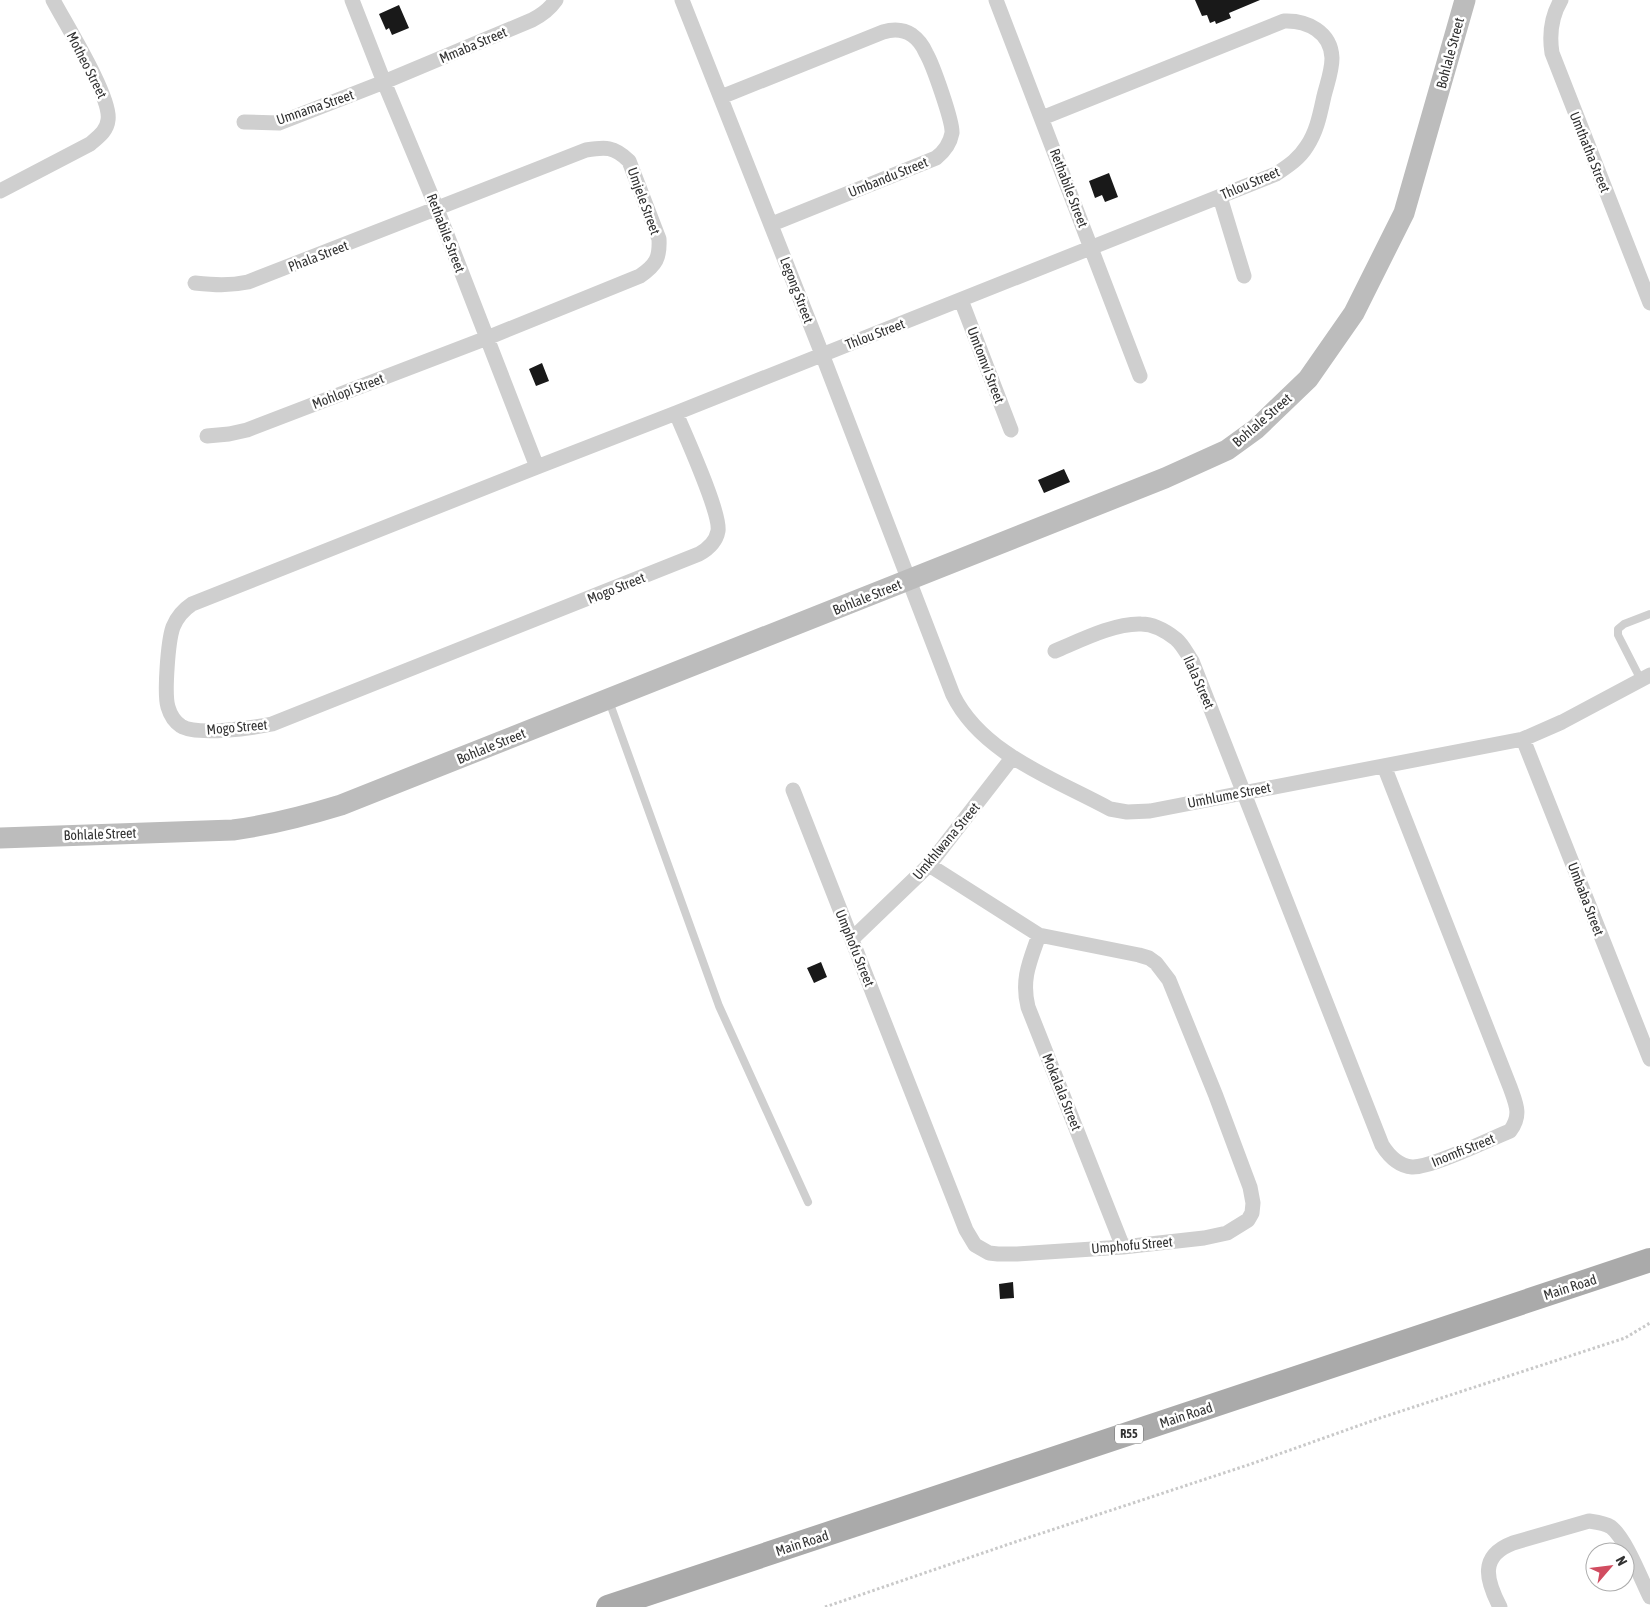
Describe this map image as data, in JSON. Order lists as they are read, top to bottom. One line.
{"streets":{"main road":["Main Road","R55"],"street":["Mmaba Street","Bohlale Street","Motheo Street","Umnama Street","Umthatha Street","Umbandu Street","Thlou Street","Rethabile Street","Umjele Street","Phala Street","Legong Street","Umtomvi Street","Mohlopi Street","Mogo Street","Ilala Street","Umhlume Street","Umkhlwana Street","Umbaba Street","Umphofu Street","Mokalala Street","Inomfi Street"]},"crossings":[["Mmaba Street","Umnama Street"],["Mmaba Street","Rethabile Street"],["Bohlale Street","Legong Street"],["Bohlale Street","Umhlume Street"],["Umnama Street","Rethabile Street"],["Umbandu Street","Legong Street"],["Thlou Street","Rethabile Street"],["Thlou Street","Legong Street"],["Thlou Street","Umtomvi Street"],["Thlou Street","Mogo Street"],["Rethabile Street","Umjele Street"],["Rethabile Street","Phala Street"],["Rethabile Street","Mohlopi Street"],["Rethabile Street","Mogo Street"],["Umjele Street","Phala Street"],["Umjele Street","Mohlopi Street"],["Legong Street","Mogo Street"],["Legong Street","Umhlume Street"],["Ilala Street","Umhlume Street"],["Ilala Street","Inomfi Street"],["Umhlume Street","Umkhlwana Street"],["Umhlume Street","Umbaba Street"],["Umhlume Street","Inomfi Street"],["Umkhlwana Street","Umphofu Street"],["Umphofu Street","Mokalala Street"]],"north":"top right"}
